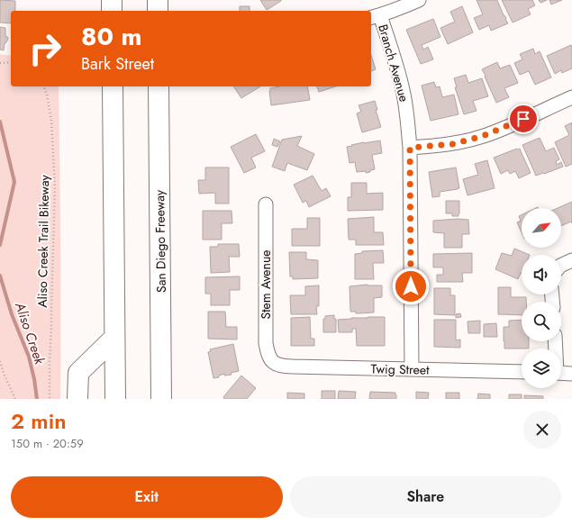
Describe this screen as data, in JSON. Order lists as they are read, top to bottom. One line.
{"streets":{"highway":["San Diego Freeway"],"street":["Branch Avenue","Stem Avenue","Twig Street"],"path":["Aliso Creek Trail Bikeway"]},"crossings":[["Branch Avenue","Twig Street"],["Stem Avenue","Twig Street"]],"water":["Aliso Creek"],"north":"top right","page":{"turn":["80 m","Bark Street"],"heading":["2 min","150 m · 20:59"],"buttons":["Exit","Share"]}}
